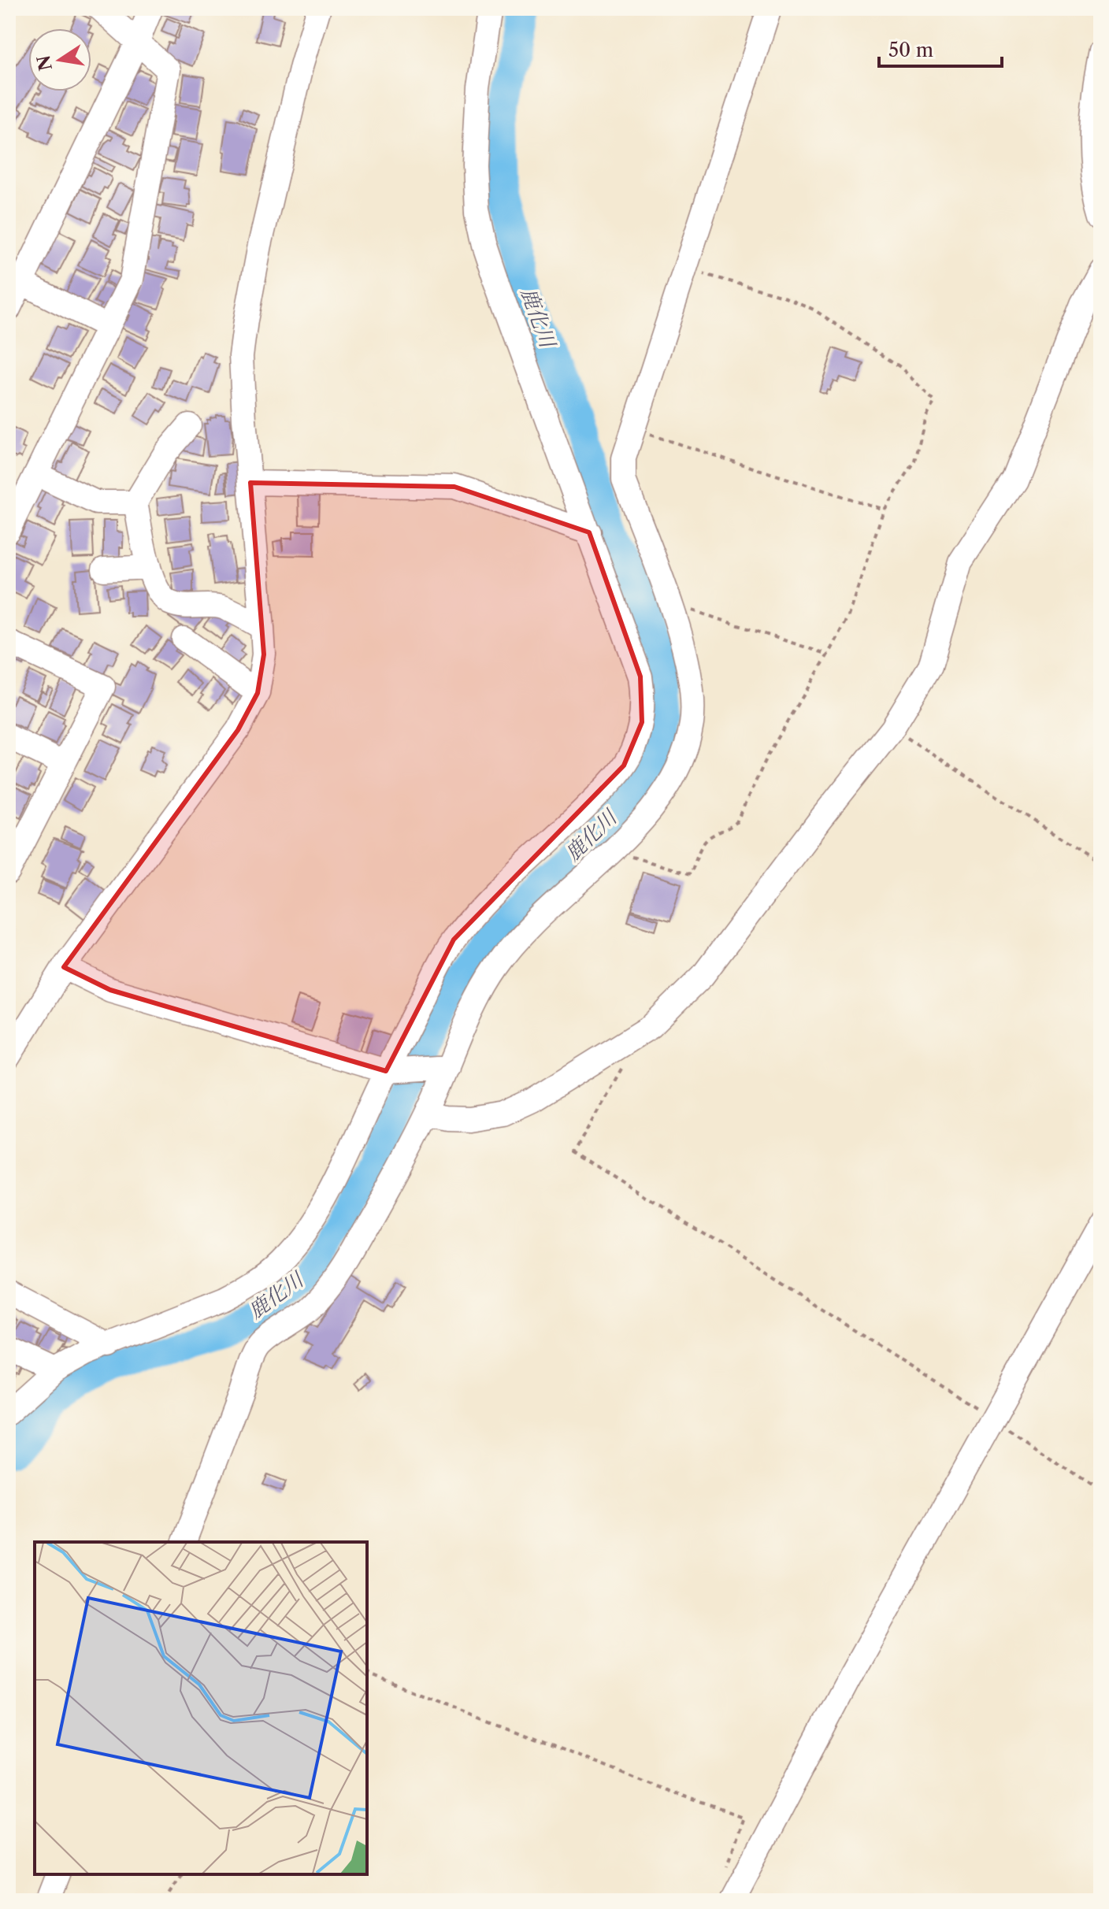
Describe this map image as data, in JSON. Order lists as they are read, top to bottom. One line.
{"water":["鹿化川"],"scale_bar":"50 m","north":"left"}
